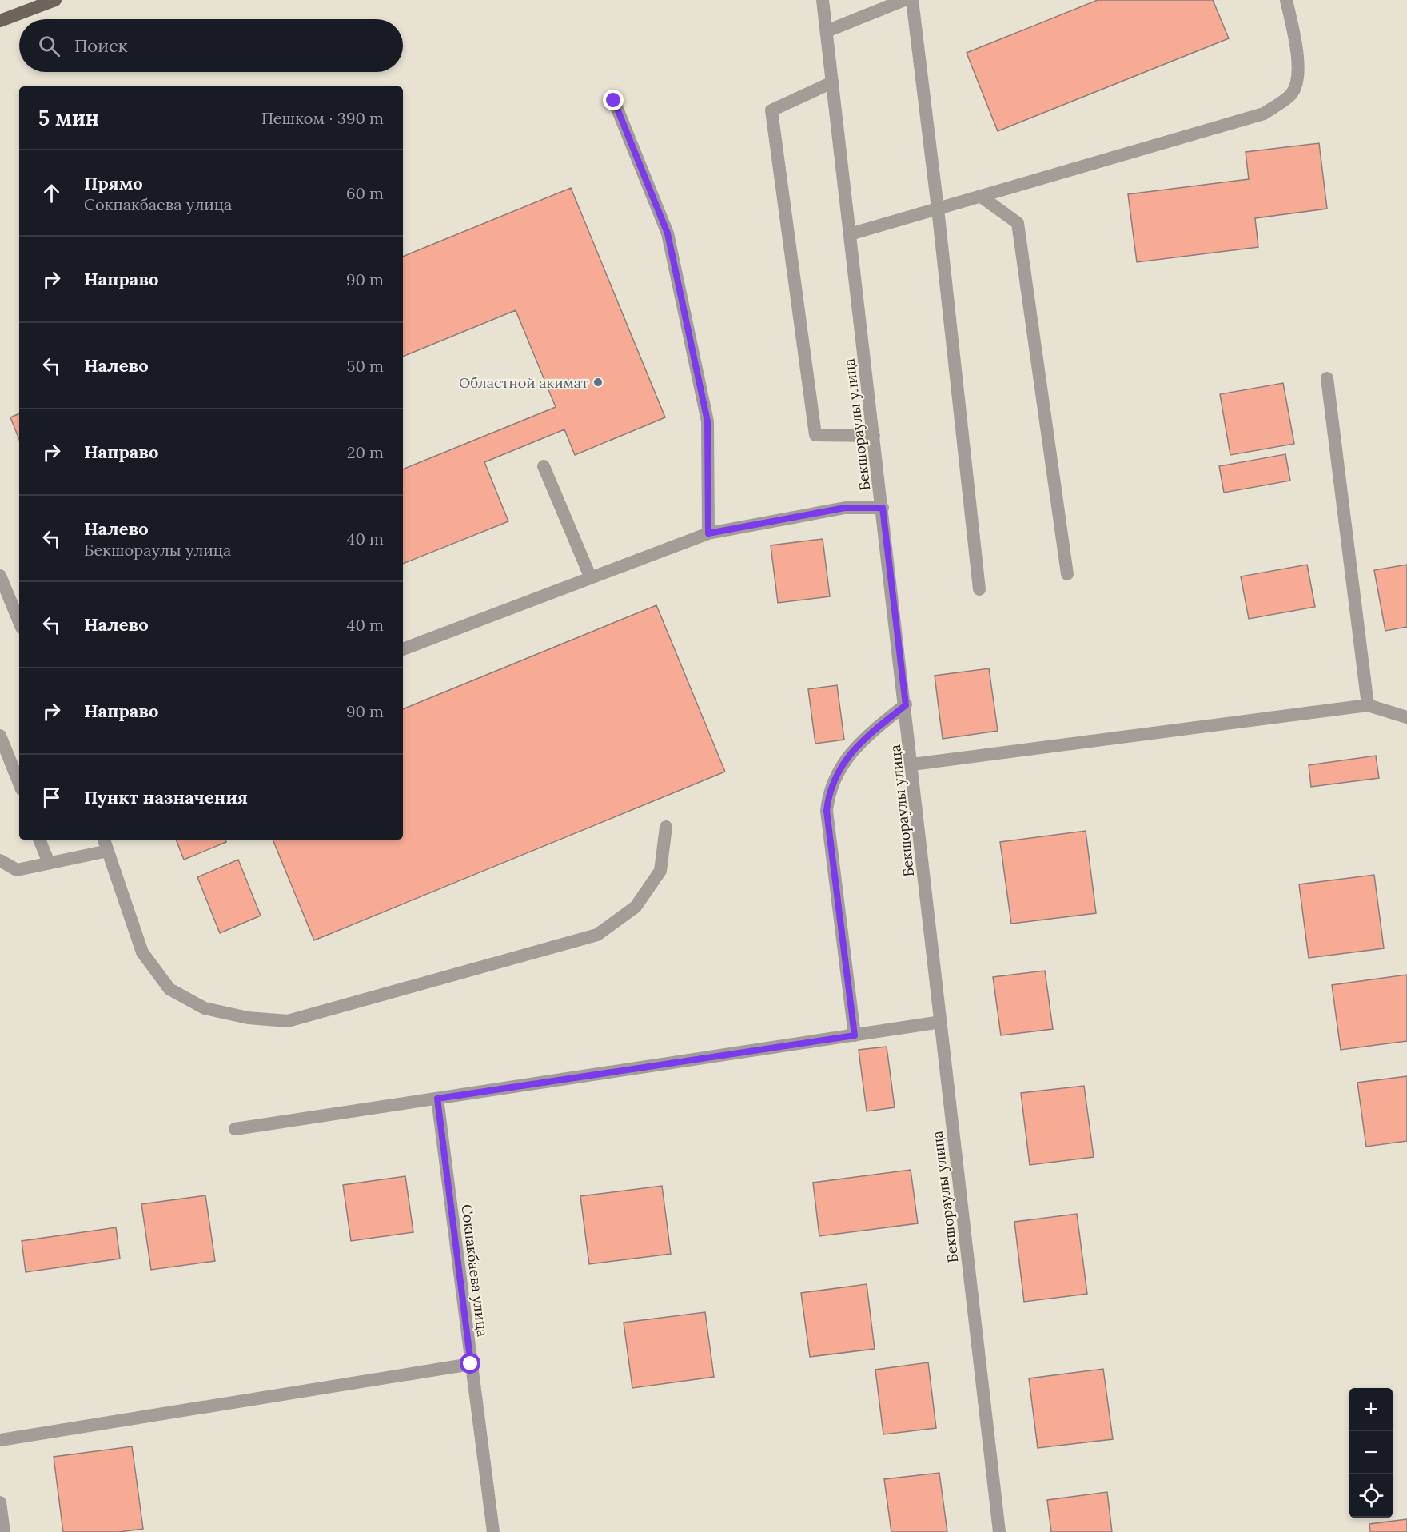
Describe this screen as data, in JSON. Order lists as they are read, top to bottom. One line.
{"streets":{"street":["Бекшораулы улица","Сокпакбаева улица"]},"places":["Областной акимат"],"page":{"search":"Поиск","heading":["5 мин","Пешком · 390 m"],"list":[["Прямо","Сокпакбаева улица","60 m"],["Направо","90 m"],["Налево","50 m"],["Направо","20 m"],["Налево","Бекшораулы улица","40 m"],["Налево","40 m"],["Направо","90 m"],"Пункт назначения"],"map_buttons":["+","−"]}}
